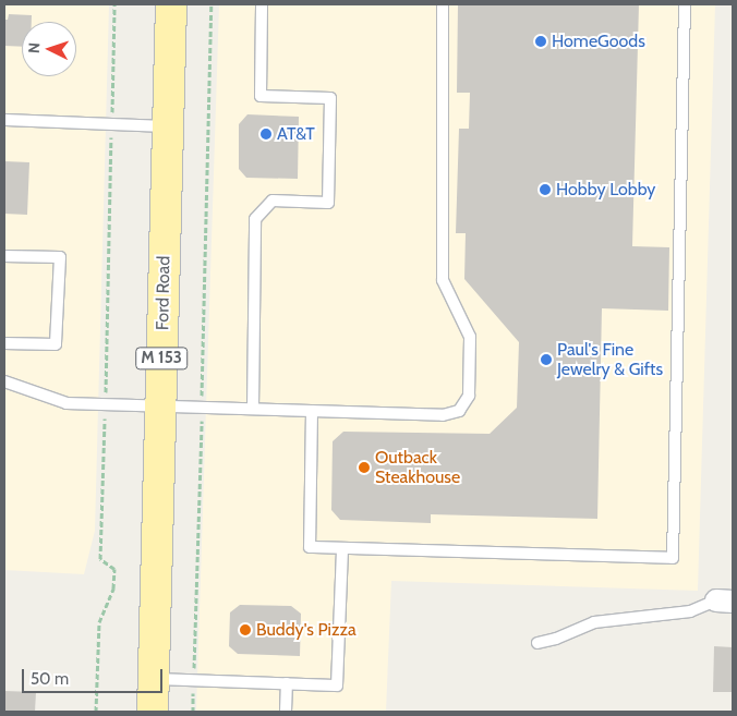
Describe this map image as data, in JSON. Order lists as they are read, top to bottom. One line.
{"streets":{"main road":["Ford Road","M 153"]},"places":["HomeGoods","AT&T","Hobby Lobby","Paul's Fine Jewelry & Gifts","Outback Steakhouse","Buddy's Pizza"],"scale_bar":"50 m","north":"left"}
